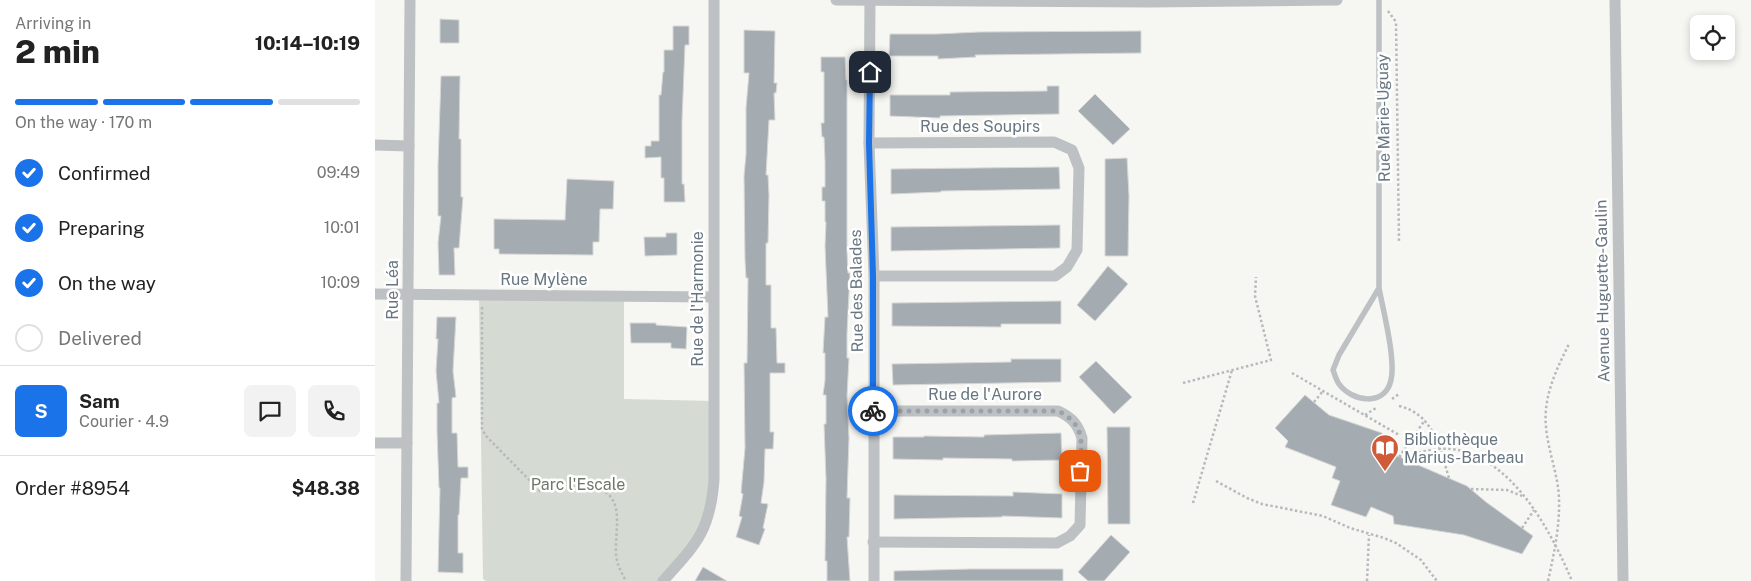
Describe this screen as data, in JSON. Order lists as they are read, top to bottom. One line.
{"streets":{"street":["Rue des Soupirs","Rue Mylène","Rue Léa","Rue des Balades","Avenue Huguette-Gaulin","Rue de l'Harmonie","Rue de l'Aurore"],"lane":["Rue Marie-Uguay"]},"crossings":[["Rue des Soupirs","Rue des Balades"],["Rue Mylène","Rue Léa"],["Rue Mylène","Rue de l'Harmonie"],["Rue des Balades","Rue de l'Aurore"]],"parks":["Parc l'Escale"],"places":{"library":["Bibliothèque Marius-Barbeau"]},"page":{"heading":["2 min","Arriving in","10:14–10:19"],"panel":["Sam","Courier · 4.9","Order #8954","$48.38"],"bar":"On the way · 170 m","list":[["Confirmed","09:49"],["Preparing","10:01"],["On the way","10:09"],"Delivered"],"round":"S"}}
